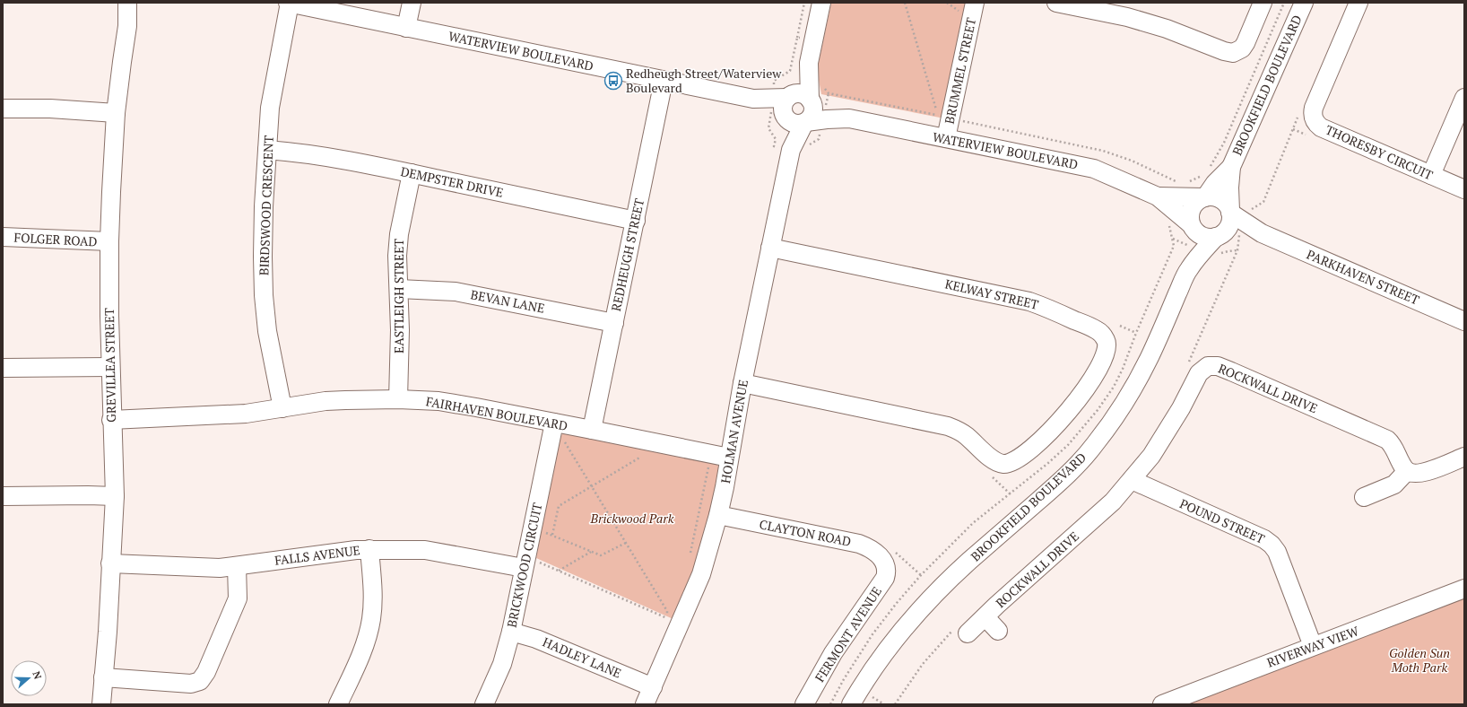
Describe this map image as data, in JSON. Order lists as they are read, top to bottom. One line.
{"streets":{"street":["WATERVIEW BOULEVARD","BRUMMEL STREET","BROOKFIELD BOULEVARD","THORESBY CIRCUIT","DEMPSTER DRIVE","BIRDSWOOD CRESCENT","FOLGER ROAD","REDHEUGH STREET","PARKHAVEN STREET","KELWAY STREET","EASTLEIGH STREET","BEVAN LANE","GREVILLEA STREET","ROCKWALL DRIVE","FAIRHAVEN BOULEVARD","HOLMAN AVENUE","POUND STREET","CLAYTON ROAD","FALLS AVENUE","BRICKWOOD CIRCUIT","FERMONT AVENUE","RIVERWAY VIEW","HADLEY LANE"]},"crossings":[["WATERVIEW BOULEVARD","BRUMMEL STREET"],["WATERVIEW BOULEVARD","BROOKFIELD BOULEVARD"],["WATERVIEW BOULEVARD","BIRDSWOOD CRESCENT"],["WATERVIEW BOULEVARD","REDHEUGH STREET"],["WATERVIEW BOULEVARD","PARKHAVEN STREET"],["WATERVIEW BOULEVARD","HOLMAN AVENUE"],["BROOKFIELD BOULEVARD","PARKHAVEN STREET"],["DEMPSTER DRIVE","BIRDSWOOD CRESCENT"],["DEMPSTER DRIVE","REDHEUGH STREET"],["DEMPSTER DRIVE","EASTLEIGH STREET"],["BIRDSWOOD CRESCENT","FAIRHAVEN BOULEVARD"],["FOLGER ROAD","GREVILLEA STREET"],["REDHEUGH STREET","BEVAN LANE"],["REDHEUGH STREET","FAIRHAVEN BOULEVARD"],["KELWAY STREET","HOLMAN AVENUE"],["EASTLEIGH STREET","BEVAN LANE"],["EASTLEIGH STREET","FAIRHAVEN BOULEVARD"],["GREVILLEA STREET","FAIRHAVEN BOULEVARD"],["GREVILLEA STREET","FALLS AVENUE"],["ROCKWALL DRIVE","POUND STREET"],["FAIRHAVEN BOULEVARD","HOLMAN AVENUE"],["FAIRHAVEN BOULEVARD","BRICKWOOD CIRCUIT"],["HOLMAN AVENUE","CLAYTON ROAD"],["HOLMAN AVENUE","HADLEY LANE"],["POUND STREET","RIVERWAY VIEW"],["CLAYTON ROAD","FERMONT AVENUE"],["FALLS AVENUE","BRICKWOOD CIRCUIT"],["BRICKWOOD CIRCUIT","HADLEY LANE"]],"parks":["Brickwood Park","Golden Sun Moth Park"],"places":{"bus stop":["Redheugh Street/Waterview Boulevard"]},"north":"right"}
